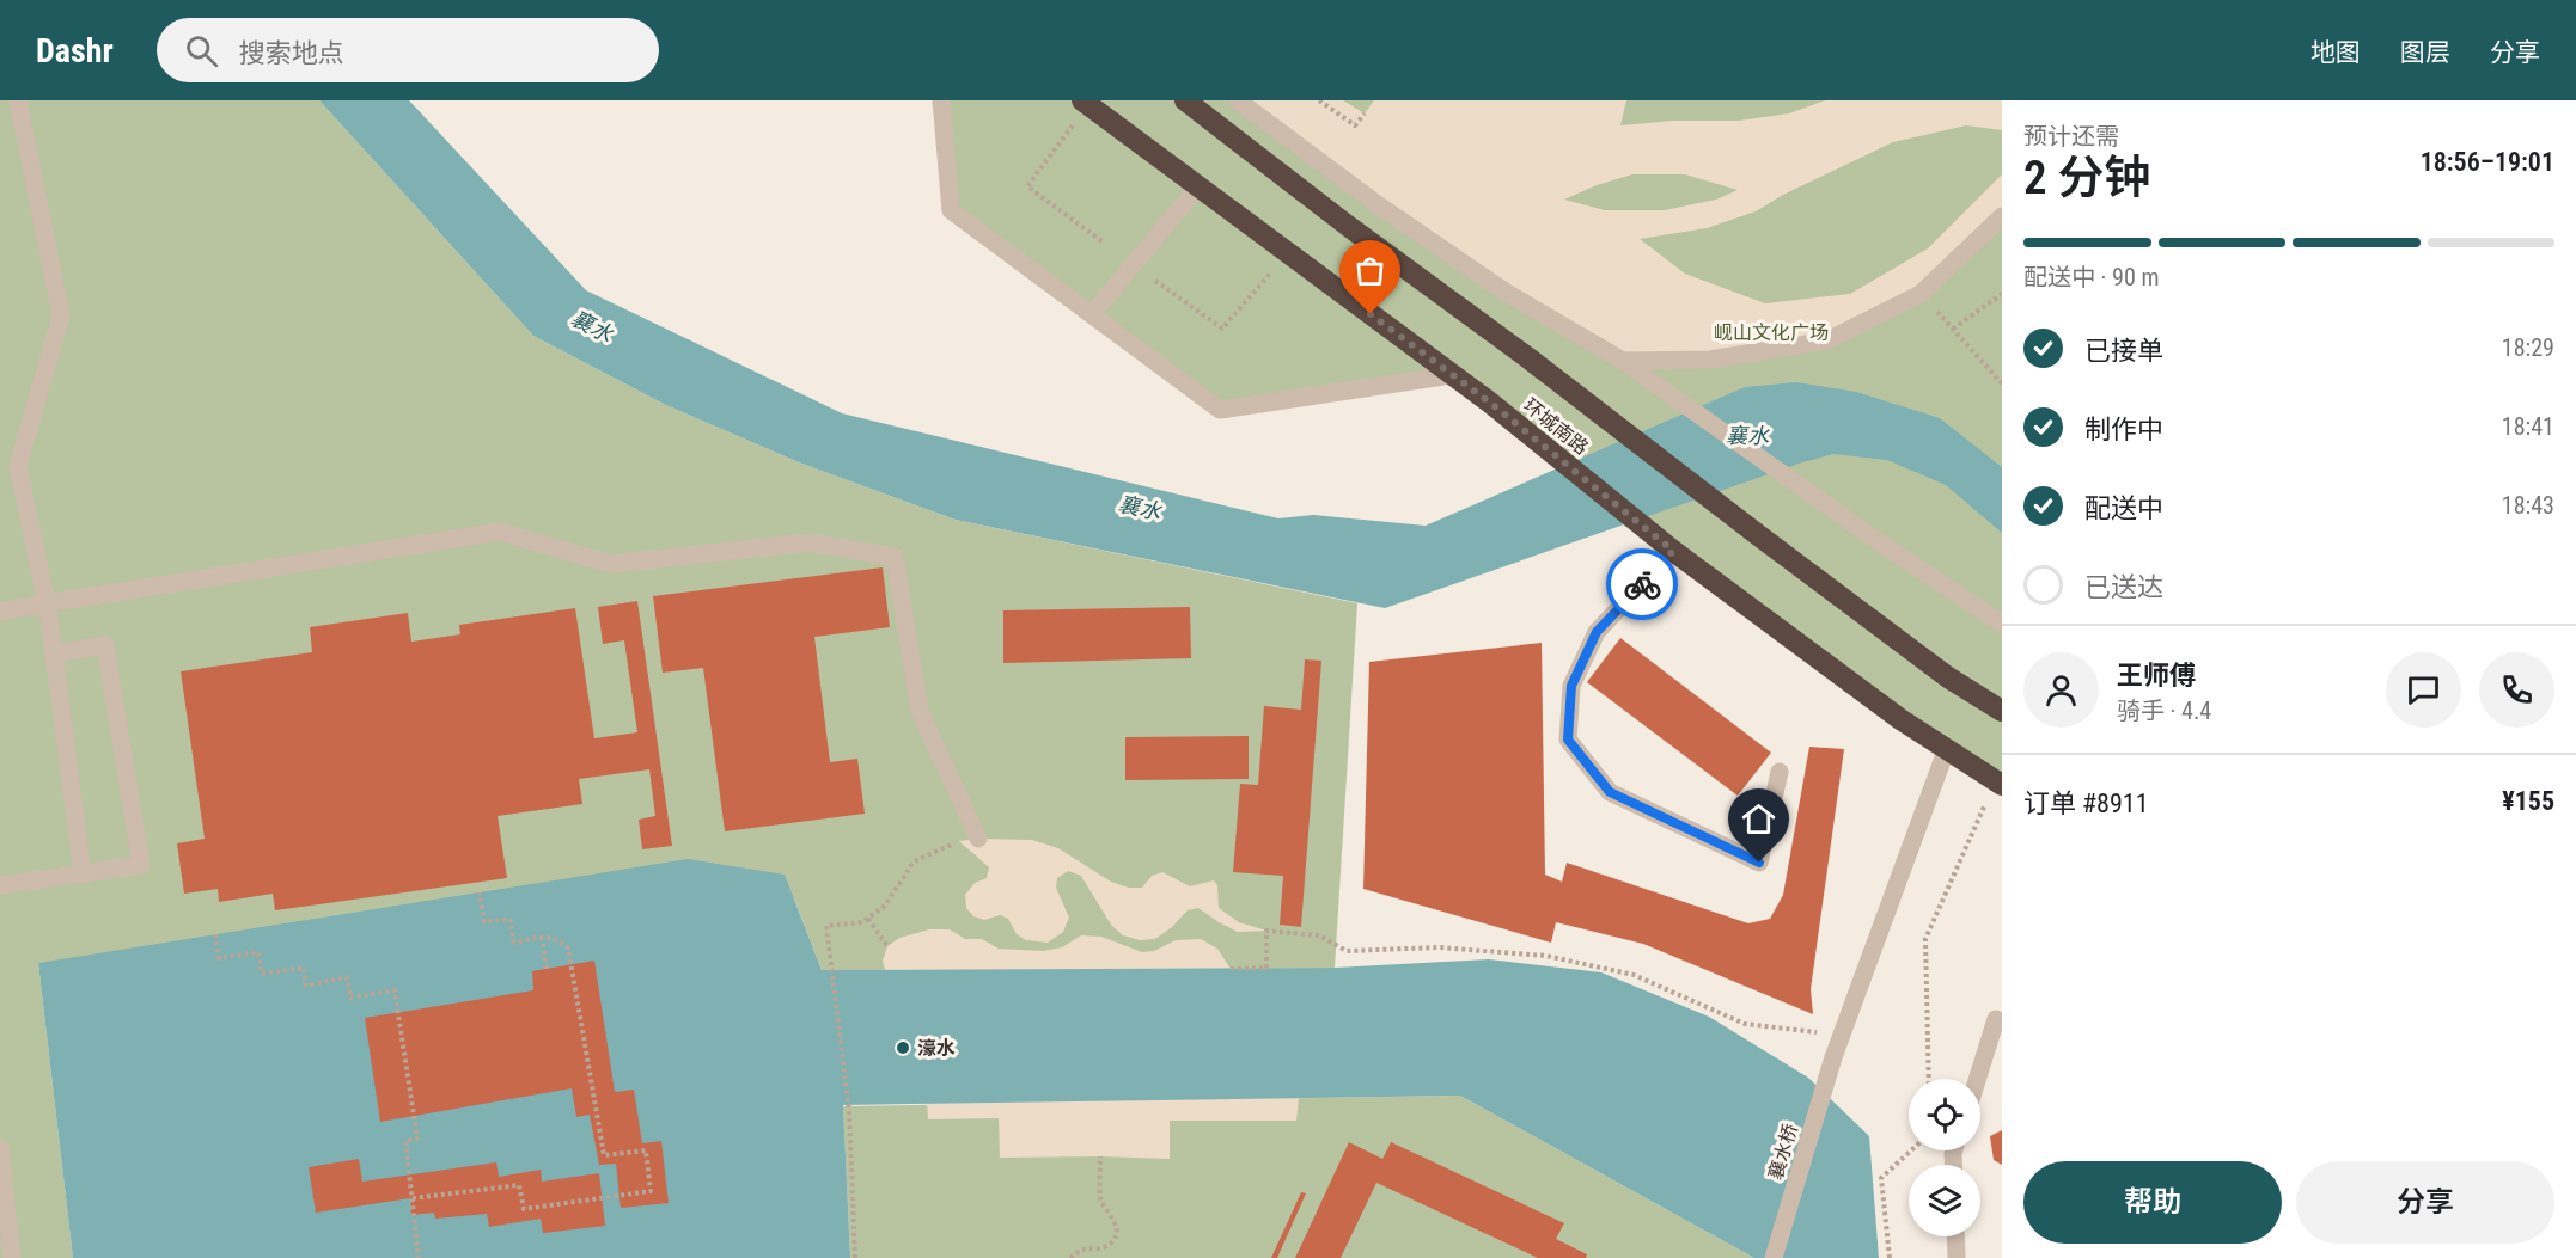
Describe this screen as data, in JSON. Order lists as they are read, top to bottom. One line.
{"streets":{"highway":["环城南路"],"street":["襄水桥"]},"crossings":[["环城南路","襄水桥"]],"water":["襄水"],"parks":["岘山文化广场"],"places":["濠水"],"page":{"header":"Dashr","search":"搜索地点","nav":["地图","图层","分享"],"heading":["2 分钟","预计还需","18:56–19:01"],"panel":["王师傅","骑手 · 4.4","订单 #8911","¥155"],"bar":"配送中 · 90 m","list":[["已接单","18:29"],["制作中","18:41"],["配送中","18:43"],"已送达"],"buttons":["帮助","分享"]}}
